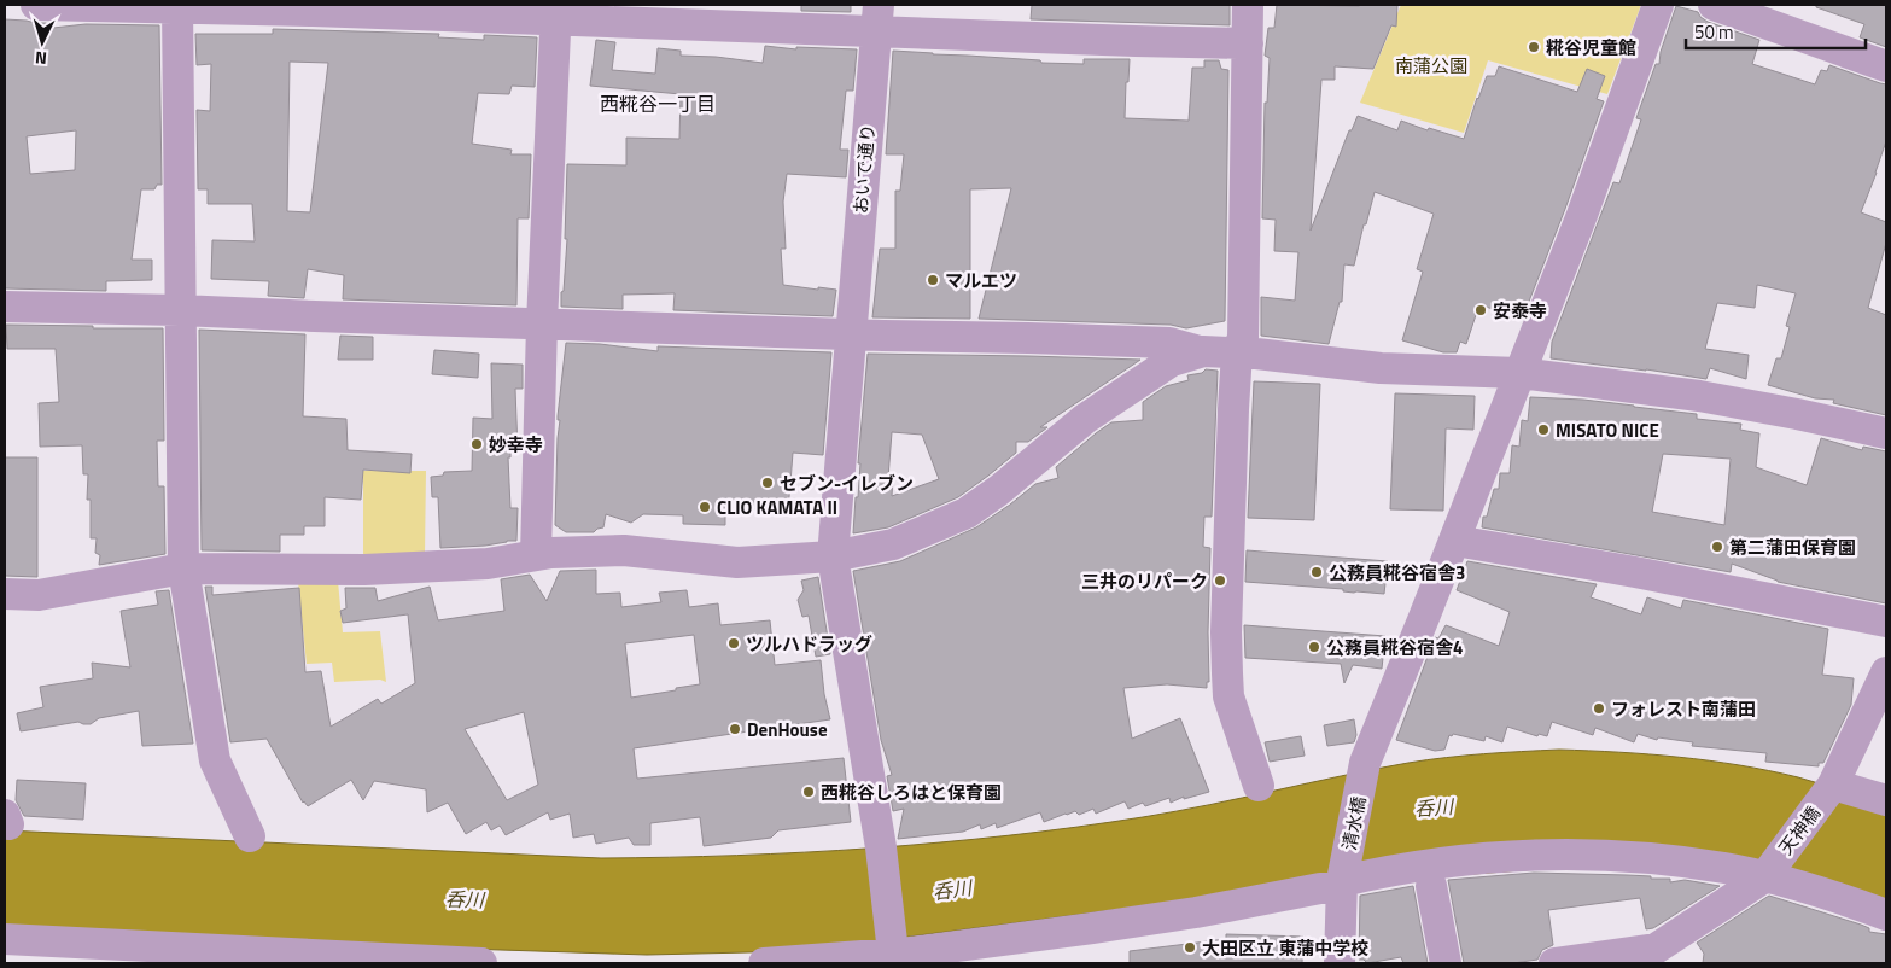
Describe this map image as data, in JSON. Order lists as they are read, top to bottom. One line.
{"streets":{"street":["おいで通り","清水橋","天神橋"]},"districts":["西糀谷一丁目"],"water":["呑川"],"parks":["南蒲公園"],"places":["糀谷児童館","マルエツ","安泰寺","MISATO NICE","妙幸寺","セブン-イレブン","CLIO KAMATA II","第二蒲田保育園","公務員糀谷宿舎3","三井のリパーク","ツルハドラッグ","公務員糀谷宿舎4","フォレスト南蒲田","DenHouse","西糀谷しろはと保育園","大田区立 東蒲中学校"],"scale_bar":"50 m","north":"bottom"}
